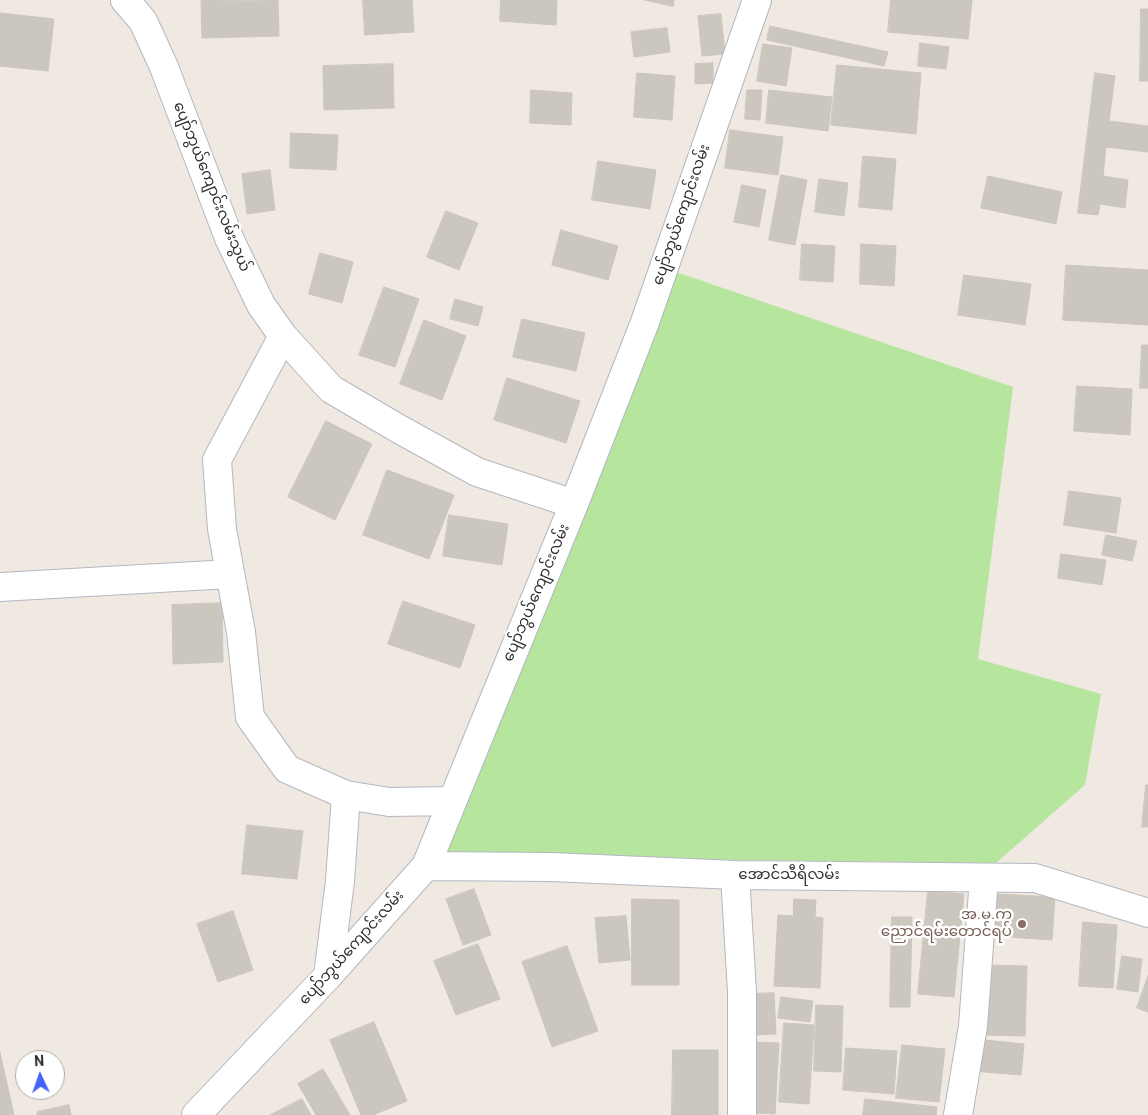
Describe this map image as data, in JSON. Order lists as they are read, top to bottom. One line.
{"streets":{"street":["ပျော်ဘွယ်ကျောင်းလမ်းသွယ်","ပျော်ဘွယ်ကျောင်းလမ်း","အောင်သီရိလမ်း"]},"crossings":[["ပျော်ဘွယ်ကျောင်းလမ်းသွယ်","ပျော်ဘွယ်ကျောင်းလမ်း"],["ပျော်ဘွယ်ကျောင်းလမ်း","အောင်သီရိလမ်း"]],"places":["အ.မ.က ညောင်ရမ်းတောင်ရပ်"],"north":"top"}
